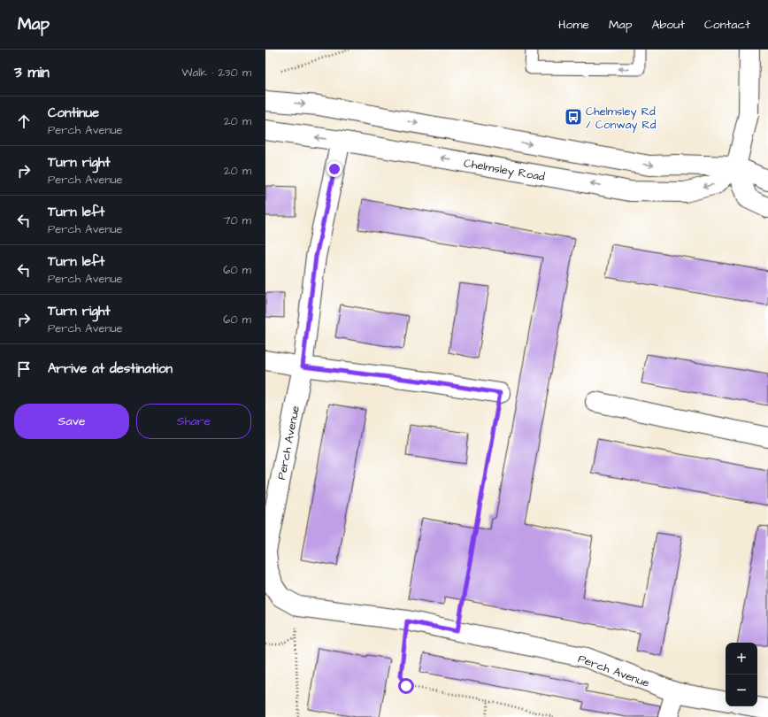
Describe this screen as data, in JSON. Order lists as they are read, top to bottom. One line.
{"streets":{"street":["Chelmsley Road","Perch Avenue"]},"crossings":[["Chelmsley Road","Perch Avenue"]],"places":{"bus stop":["Chelmsley Rd / Conway Rd"]},"page":{"header":"Map","nav":["Home","Map","About","Contact"],"heading":["3 min","Walk · 230 m"],"list":[["Continue","Perch Avenue","20 m"],["Turn right","Perch Avenue","20 m"],["Turn left","Perch Avenue","70 m"],["Turn left","Perch Avenue","60 m"],["Turn right","Perch Avenue","60 m"],"Arrive at destination"],"buttons":["Save","Share"],"map_buttons":["+","−"]}}
